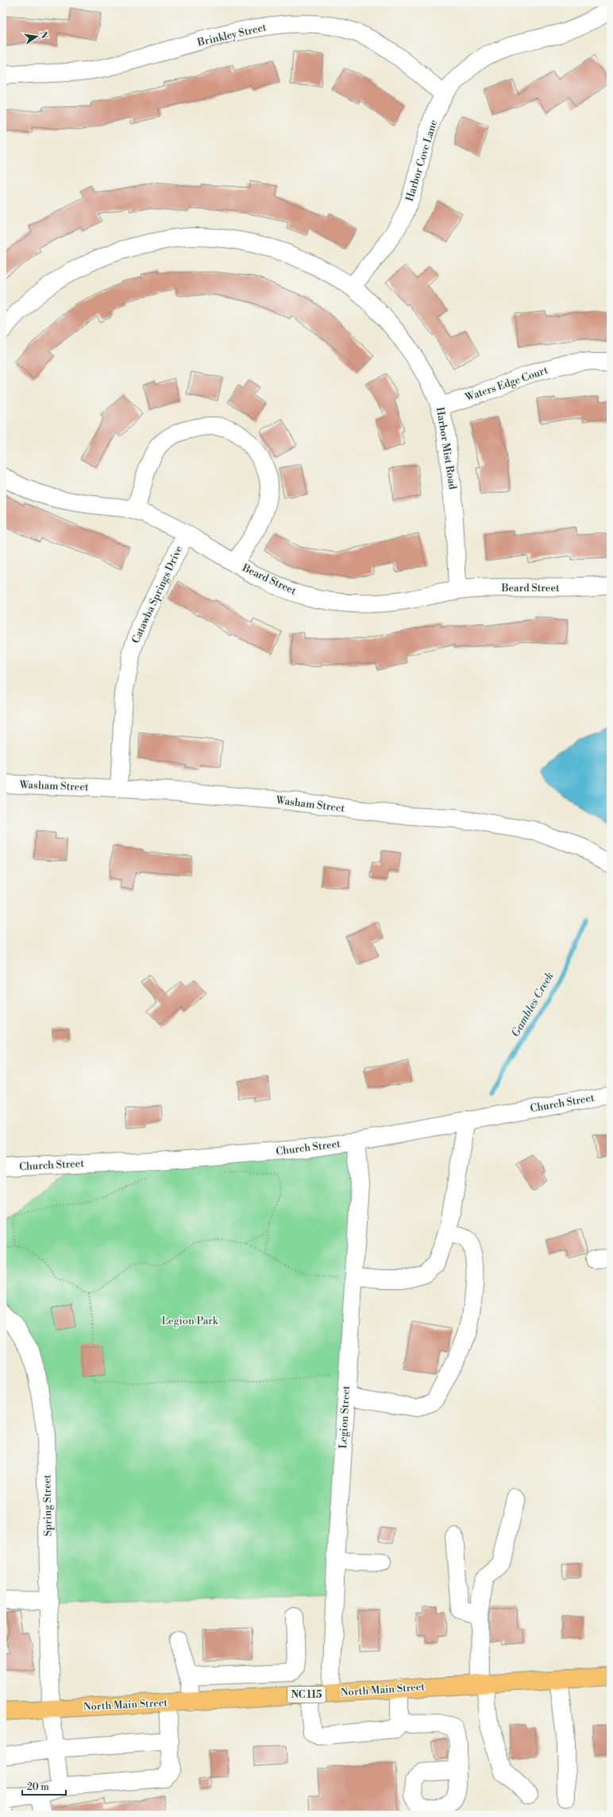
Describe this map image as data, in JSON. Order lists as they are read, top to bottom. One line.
{"streets":{"main road":["North Main Street","NC 115"],"street":["Brinkley Street","Harbor Cove Lane","Waters Edge Court","Harbor Mist Road","Beard Street","Catawba Springs Drive","Washam Street","Church Street","Legion Street","Spring Street"]},"crossings":[["Brinkley Street","Harbor Cove Lane"],["Harbor Cove Lane","Harbor Mist Road"],["Waters Edge Court","Harbor Mist Road"],["Harbor Mist Road","Beard Street"],["Beard Street","Catawba Springs Drive"],["Catawba Springs Drive","Washam Street"],["Church Street","Legion Street"],["Legion Street","North Main Street"],["Spring Street","North Main Street"]],"water":["Gambles Creek"],"parks":["Legion Park"],"scale_bar":"20 m","north":"right"}
